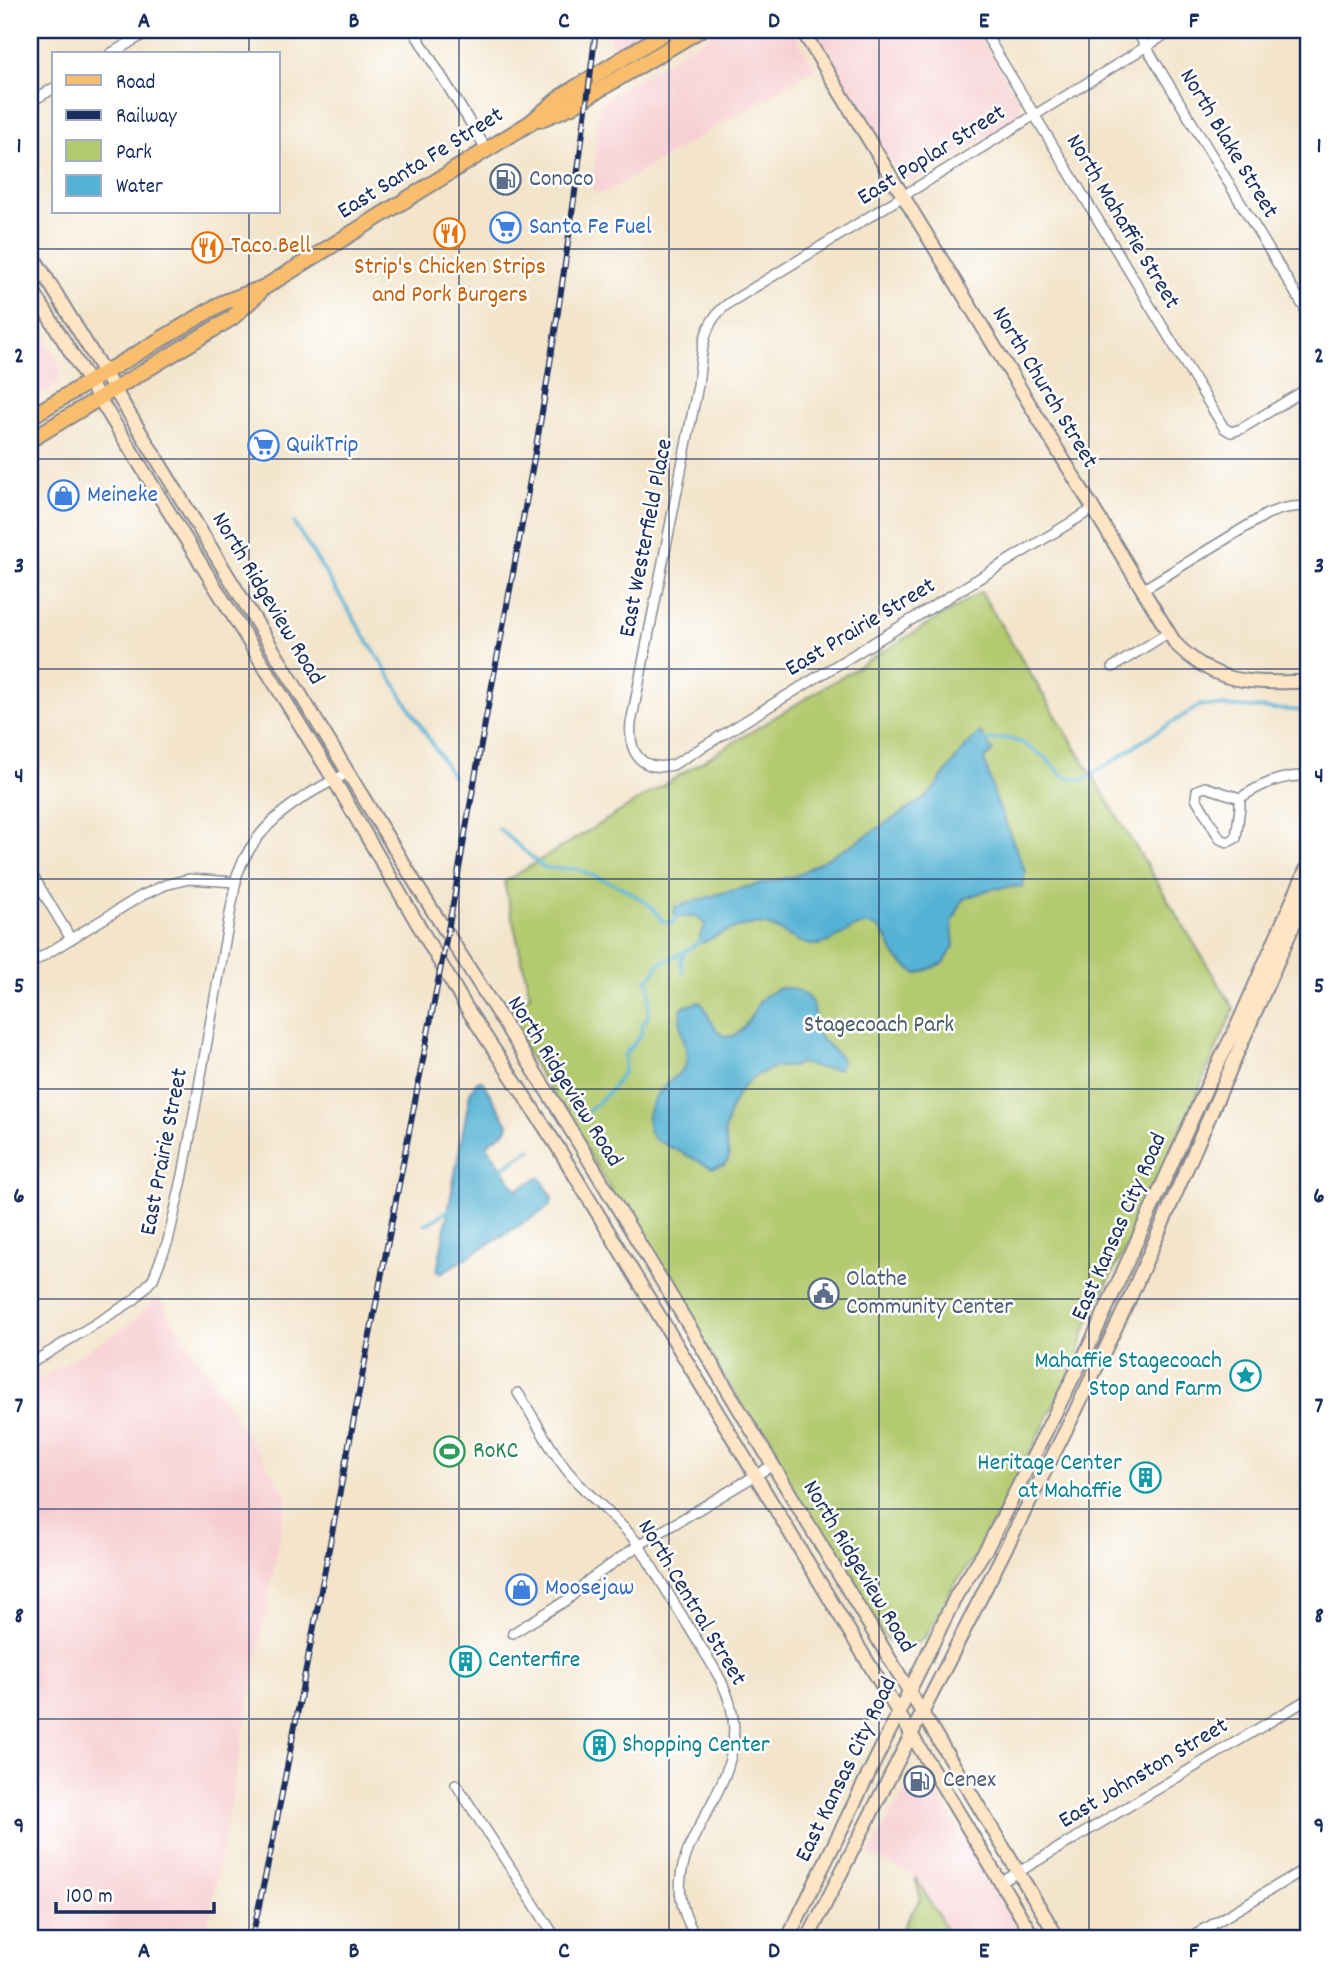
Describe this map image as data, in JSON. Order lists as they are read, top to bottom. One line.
{"streets":{"main road":["East Santa Fe Street","North Church Street","North Ridgeview Road","East Kansas City Road"],"street":["North Blake Street","East Poplar Street","North Mahaffie Street","East Westerfield Place","East Prairie Street","North Central Street","East Johnston Street"]},"crossings":[["North Blake Street","East Poplar Street"],["East Poplar Street","North Mahaffie Street"],["East Poplar Street","North Church Street"],["East Poplar Street","East Westerfield Place"],["East Santa Fe Street","North Ridgeview Road"],["North Church Street","East Prairie Street"],["East Westerfield Place","East Prairie Street"],["North Ridgeview Road","East Prairie Street"],["North Ridgeview Road","East Kansas City Road"],["North Ridgeview Road","East Johnston Street"]],"parks":["Stagecoach Park"],"places":{"fuel station":["Conoco","Cenex"],"supermarket":["Santa Fe Fuel","QuikTrip"],"restaurant":["Strip's Chicken Strips and Pork Burgers","Taco Bell"],"shop":["Meineke","Moosejaw"],"public building":["Olathe Community Center"],"place":["Mahaffie Stagecoach Stop and Farm"],"sports":["RoKC"],"building":["Heritage Center at Mahaffie","Centerfire","Shopping Center"]},"legend":["Road","Railway","Park","Water"],"scale_bar":"100 m","grid":{"columns":["A","B","C","D","E","F"],"rows":["1","2","3","4","5","6","7","8","9"]}}
